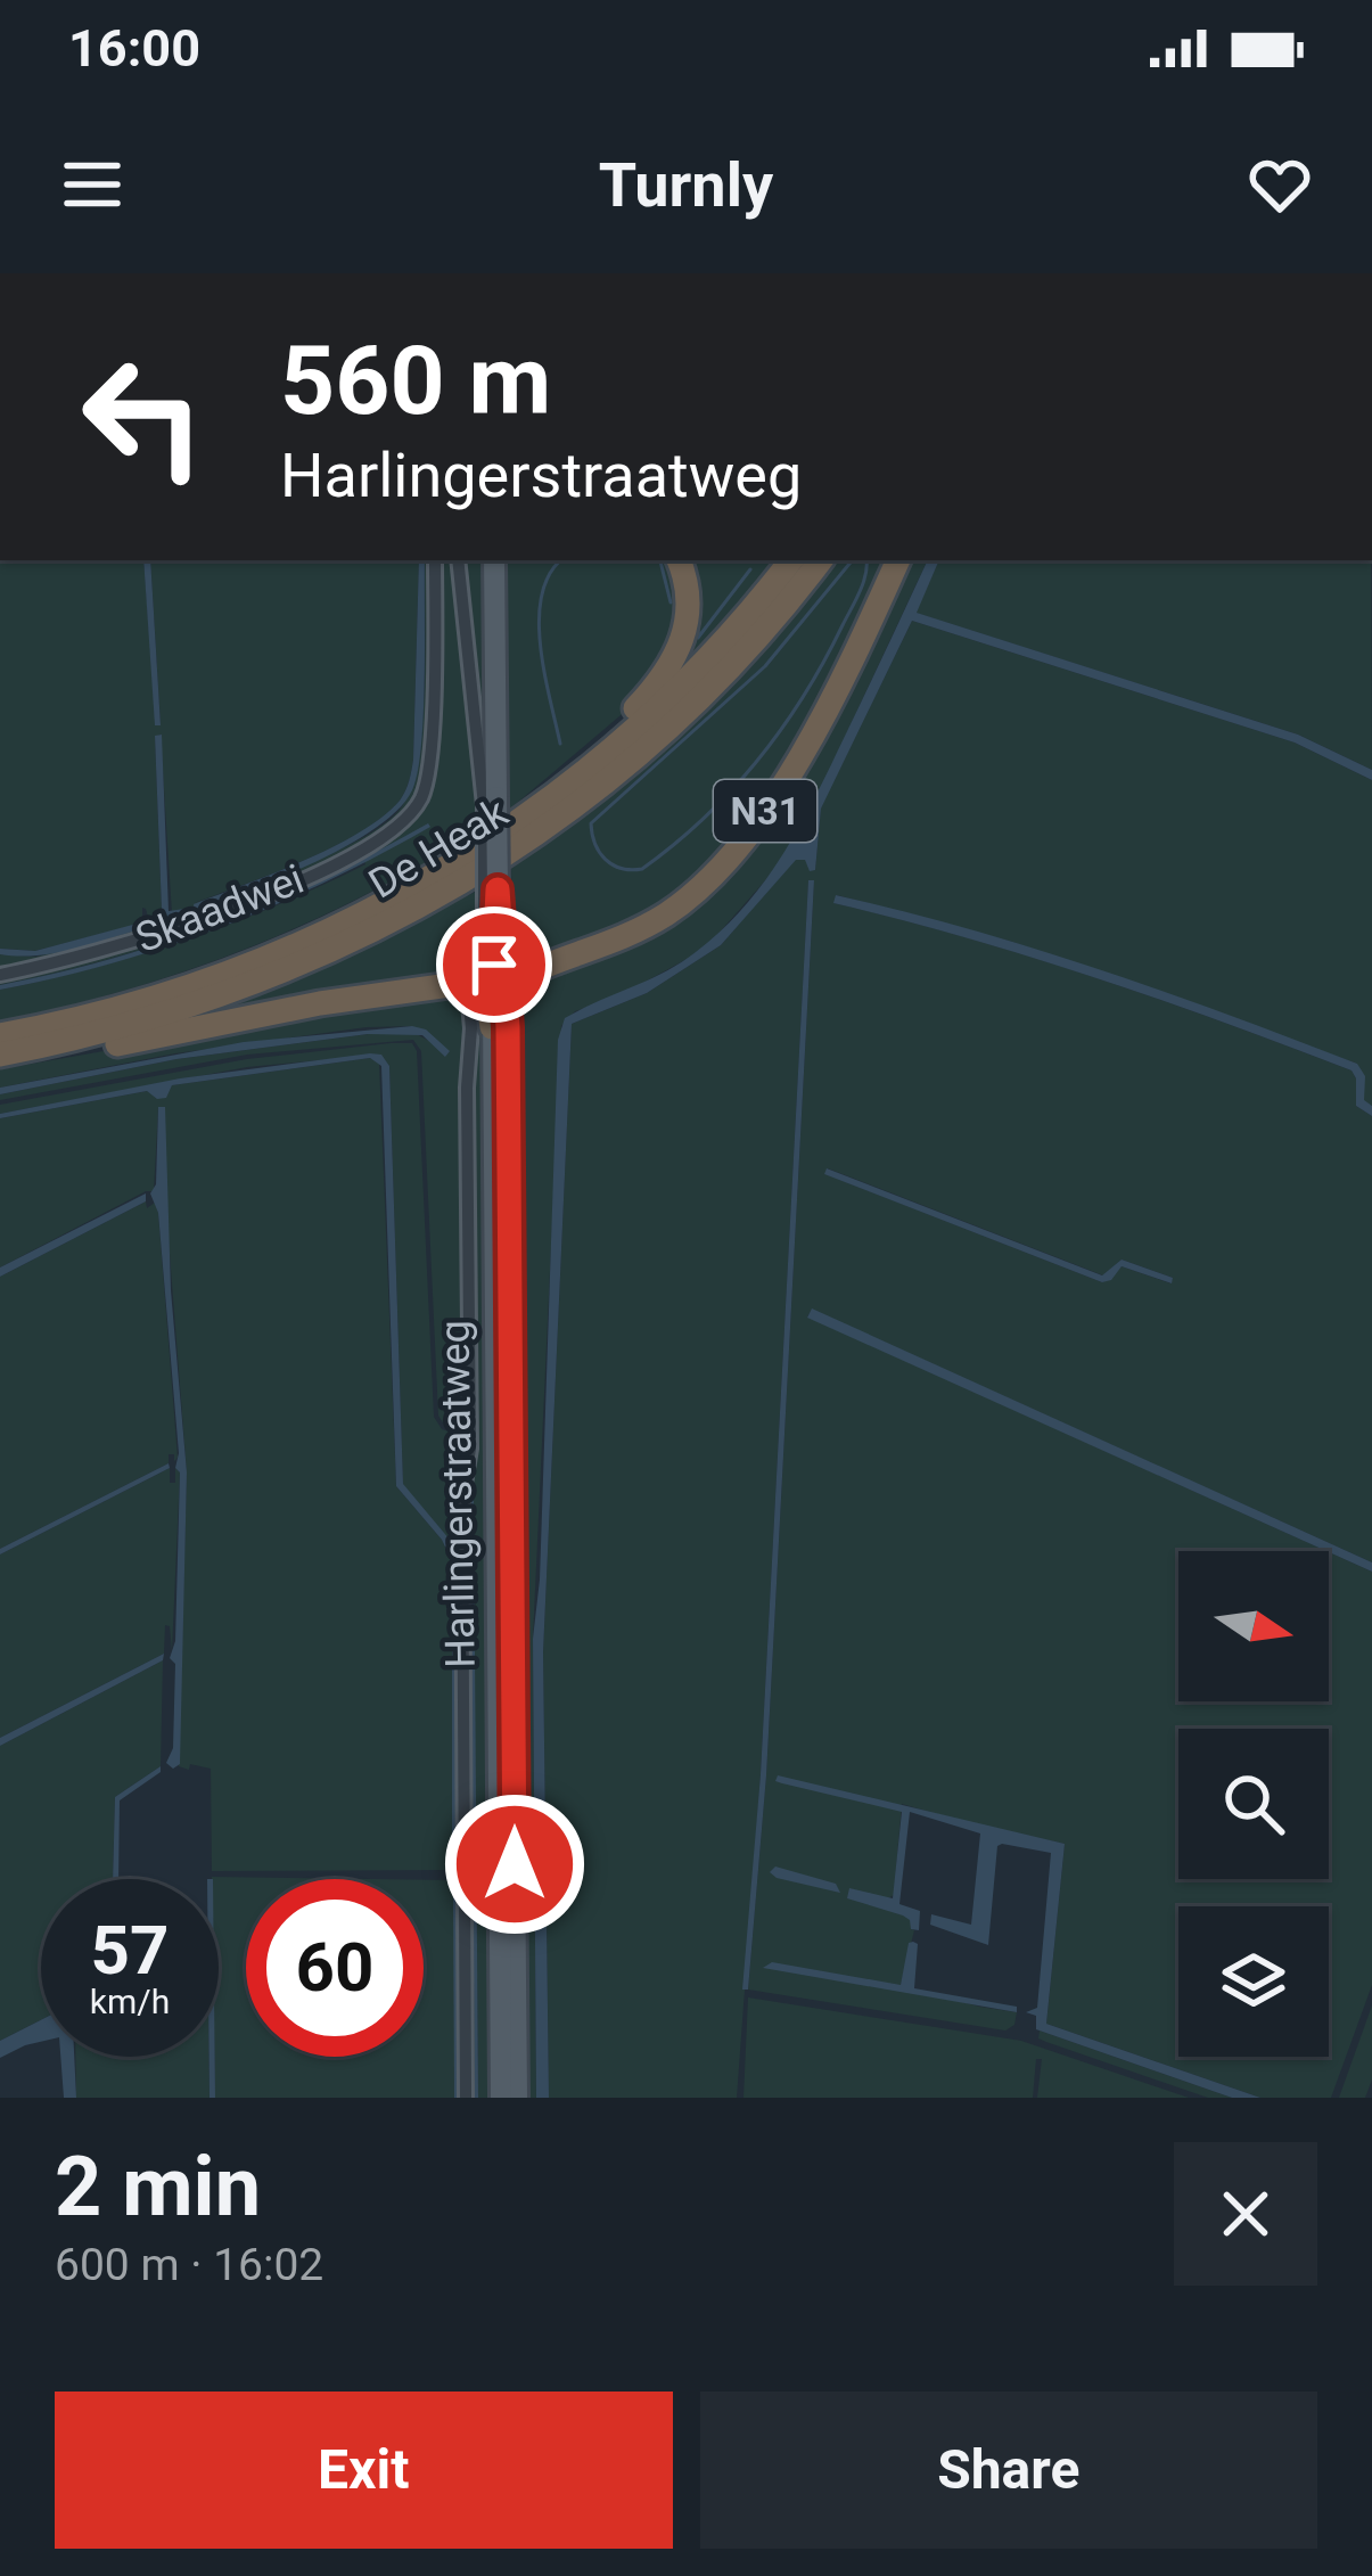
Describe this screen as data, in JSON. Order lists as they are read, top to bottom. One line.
{"streets":{"highway":["N31","De Heak"],"main road":["Harlingerstraatweg"],"street":["Skaadwei"]},"crossings":[["N31","Harlingerstraatweg"]],"north":"right","page":{"status":"16:00","header":"Turnly","turn":["560 m","Harlingerstraatweg"],"speed":"57 km/h","limit":"60","heading":["2 min","600 m · 16:02"],"buttons":["Exit","Share"]}}
